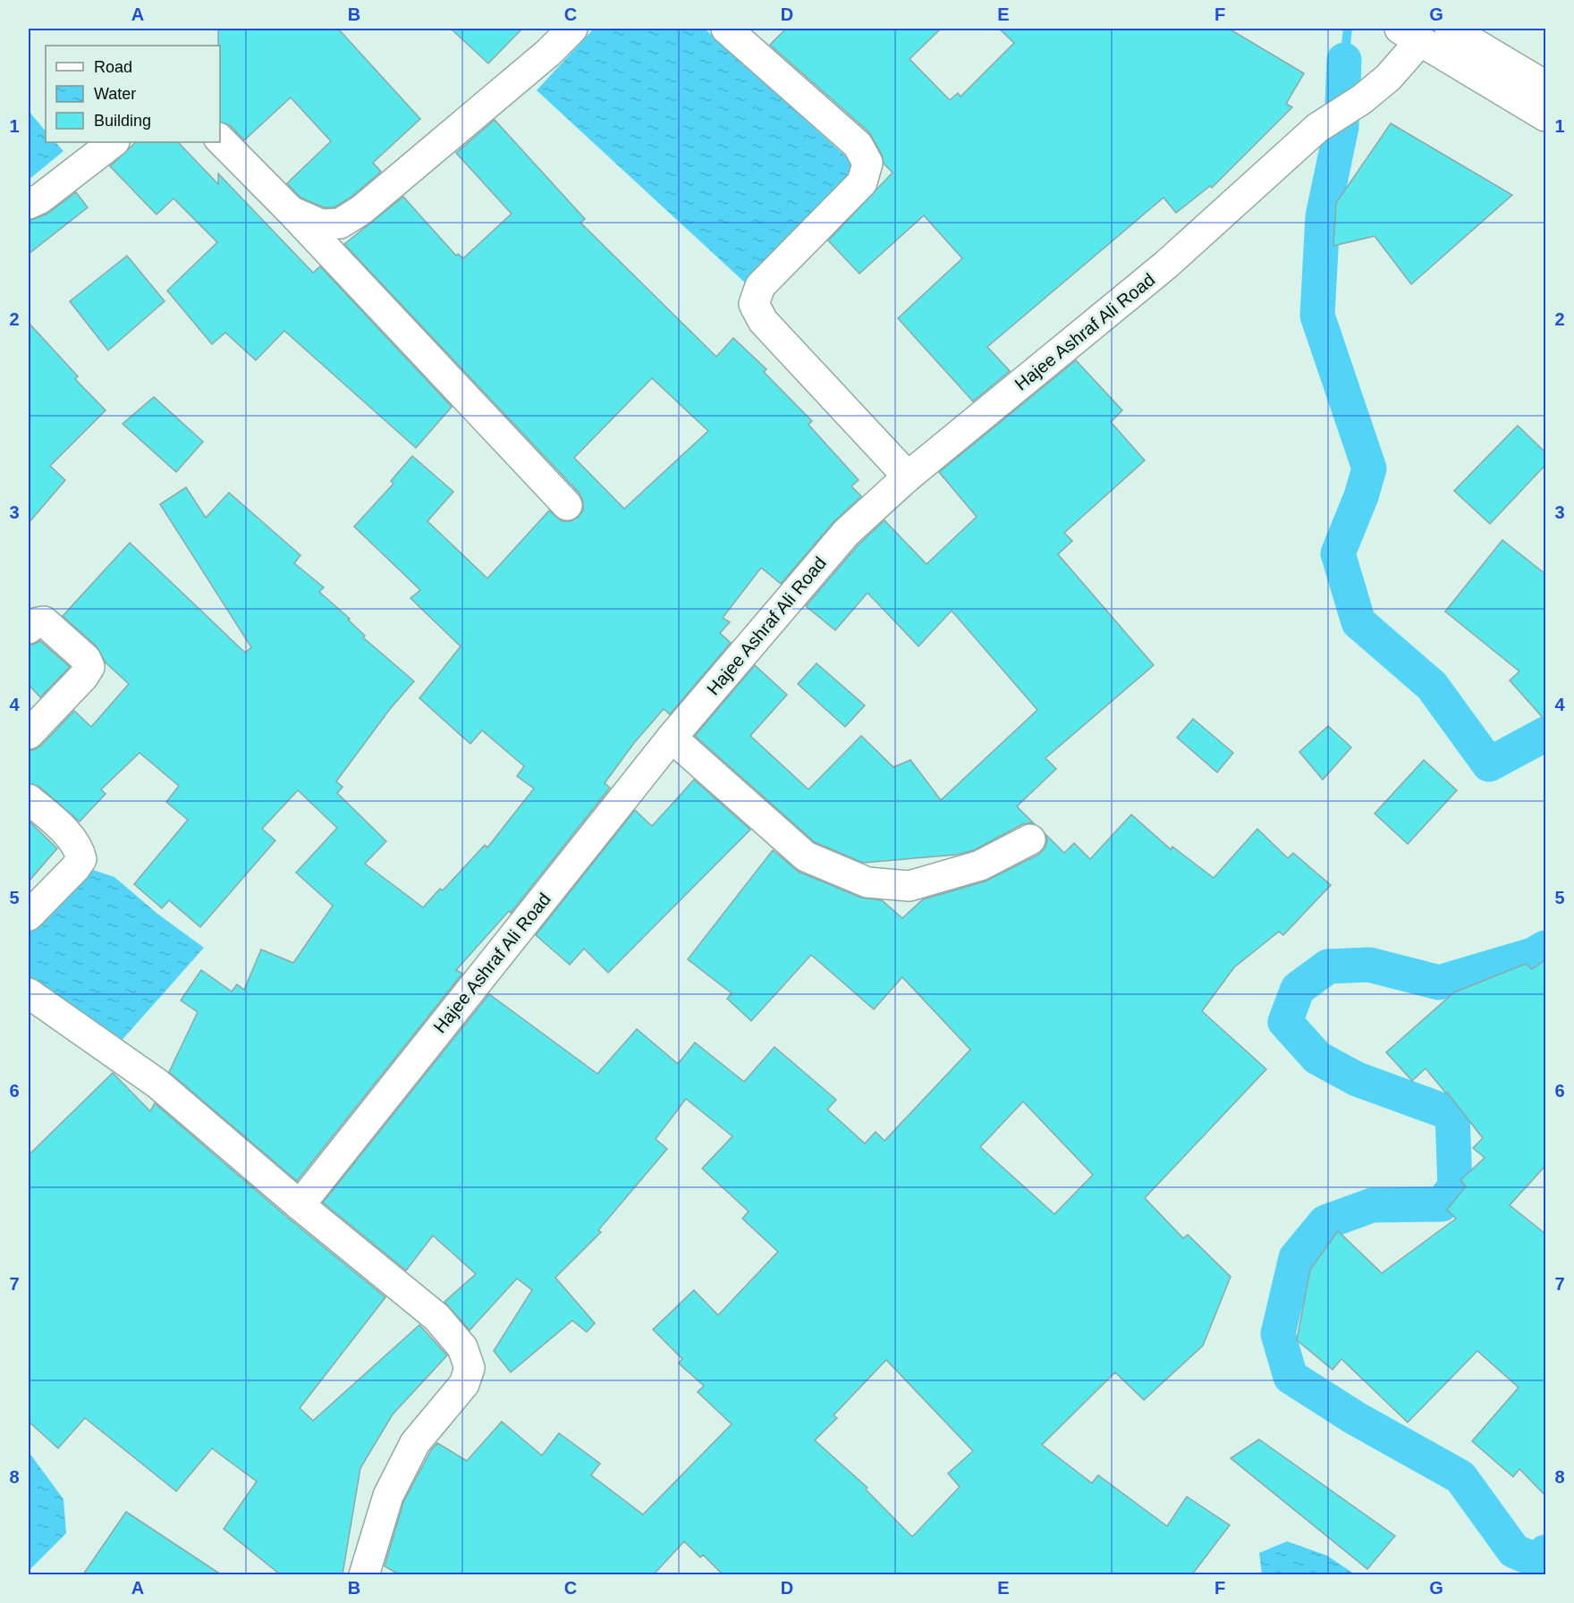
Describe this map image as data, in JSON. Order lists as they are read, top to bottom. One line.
{"streets":{"main road":["Hajee Ashraf Ali Road"]},"legend":["Road","Water","Building"],"grid":{"columns":["A","B","C","D","E","F","G"],"rows":["1","2","3","4","5","6","7","8"]}}
